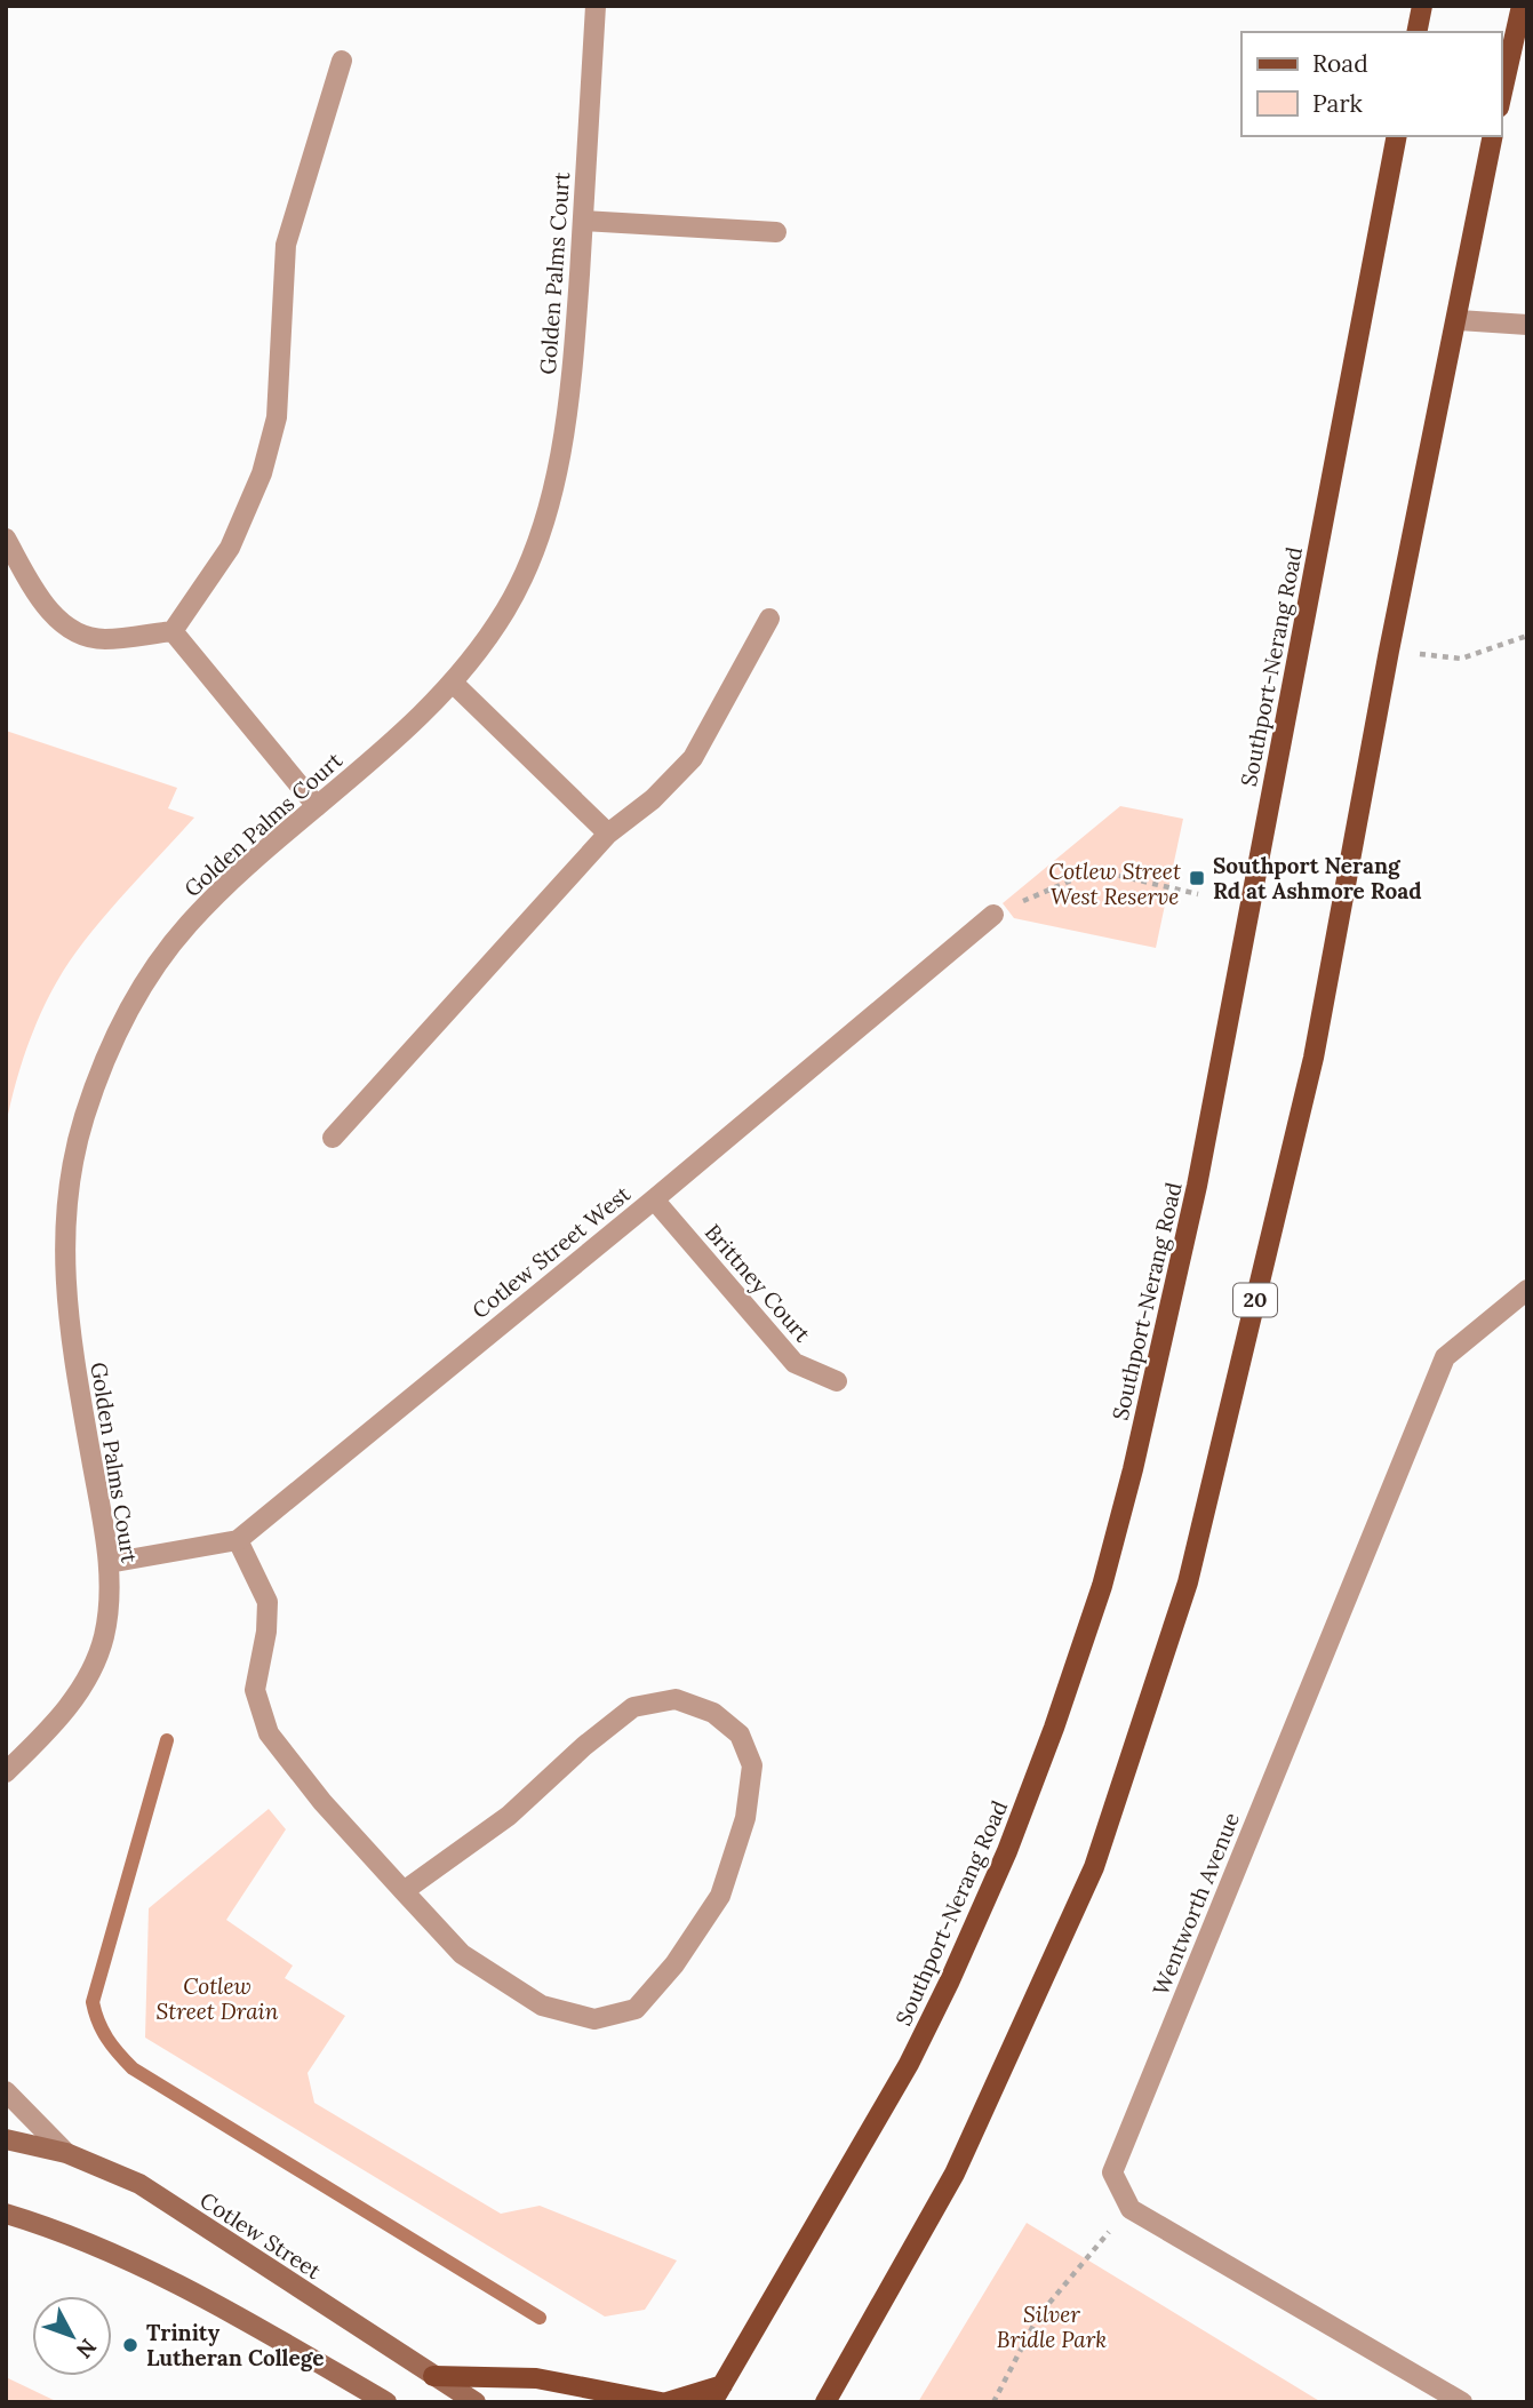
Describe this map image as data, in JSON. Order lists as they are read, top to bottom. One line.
{"streets":{"main road":["Southport-Nerang Road","20","Cotlew Street"],"street":["Golden Palms Court","Cotlew Street West","Brittney Court","Wentworth Avenue"]},"crossings":[["Golden Palms Court","Cotlew Street West"],["Cotlew Street West","Brittney Court"]],"parks":["Cotlew Street West Reserve","Cotlew Street Drain","Silver Bridle Park"],"places":{"transit":["Southport Nerang Rd at Ashmore Road"],"other":["Trinity Lutheran College"]},"legend":["Road","Park"],"north":"bottom right"}
